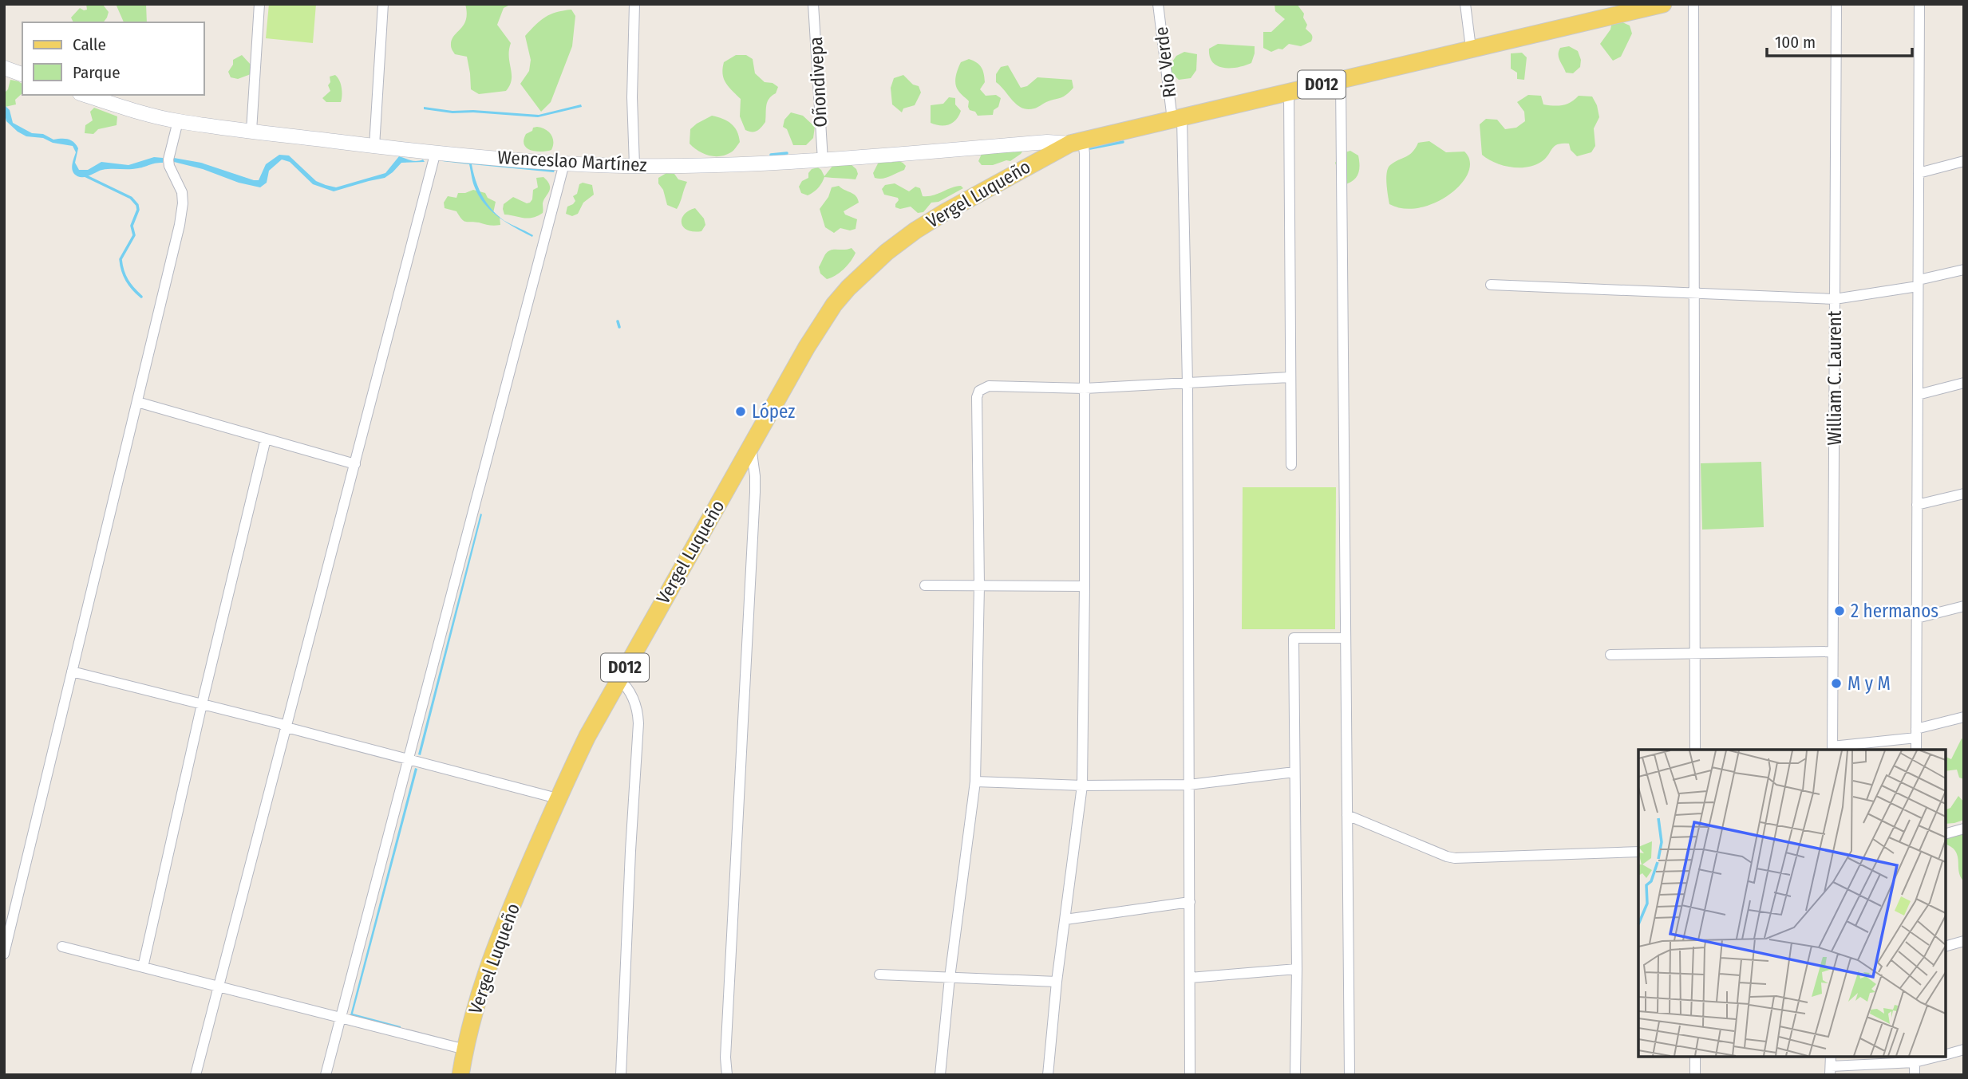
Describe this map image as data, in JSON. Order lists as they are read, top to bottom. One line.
{"streets":{"main road":["D012","Wenceslao Martínez","Vergel Luqueño"],"street":["Rio Verde","Oñondivepa","William C. Laurent"]},"crossings":[["Rio Verde","D012"],["Oñondivepa","Wenceslao Martínez"],["D012","Wenceslao Martínez"],["D012","Vergel Luqueño"],["Wenceslao Martínez","Vergel Luqueño"]],"places":["López","2 hermanos","M y M"],"legend":["Calle","Parque"],"scale_bar":"100 m"}
